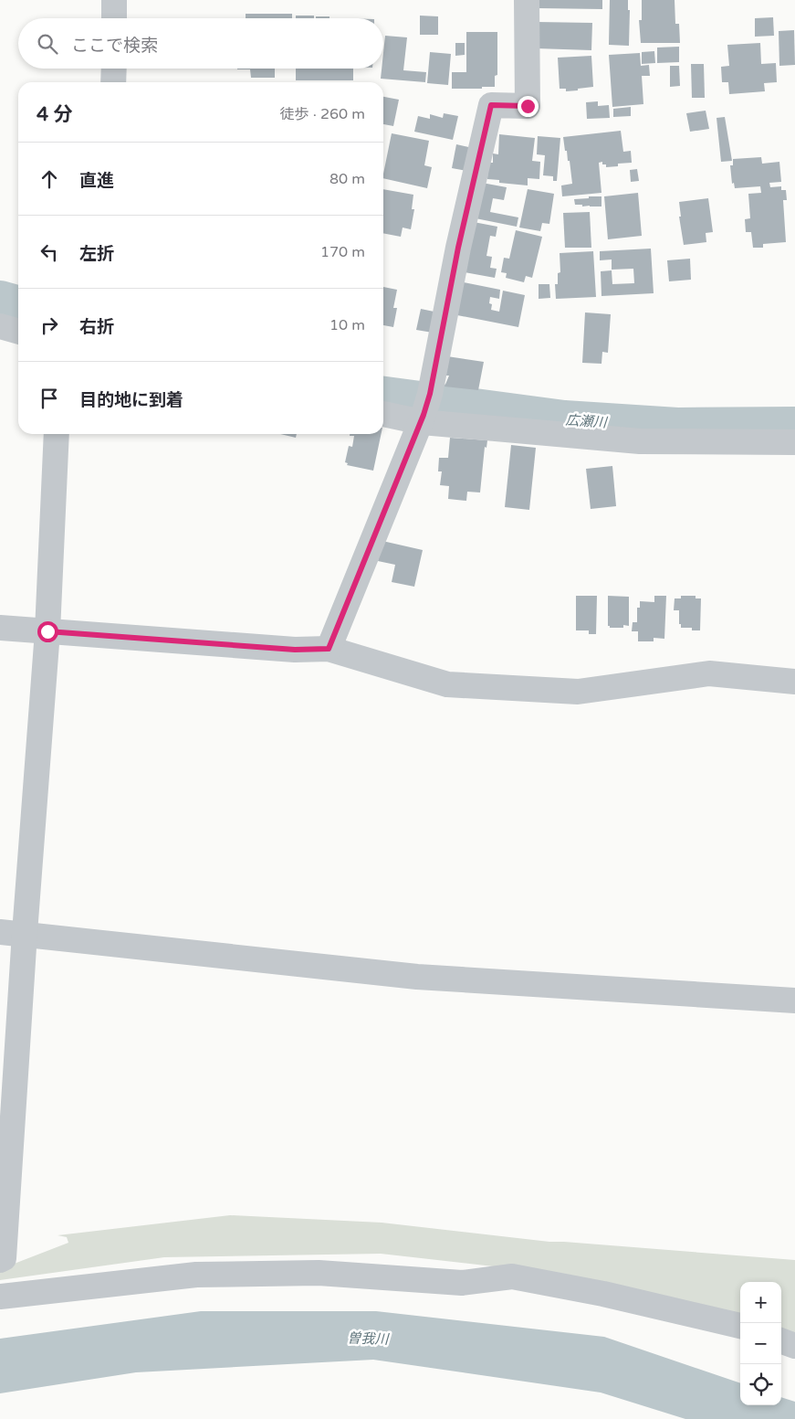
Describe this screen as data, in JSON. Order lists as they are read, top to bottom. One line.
{"water":["広瀬川","曽我川"],"page":{"search":"ここで検索","heading":["4 分","徒歩 · 260 m"],"list":[["直進","80 m"],["左折","170 m"],["右折","10 m"],"目的地に到着"],"map_buttons":["+","−"]}}
